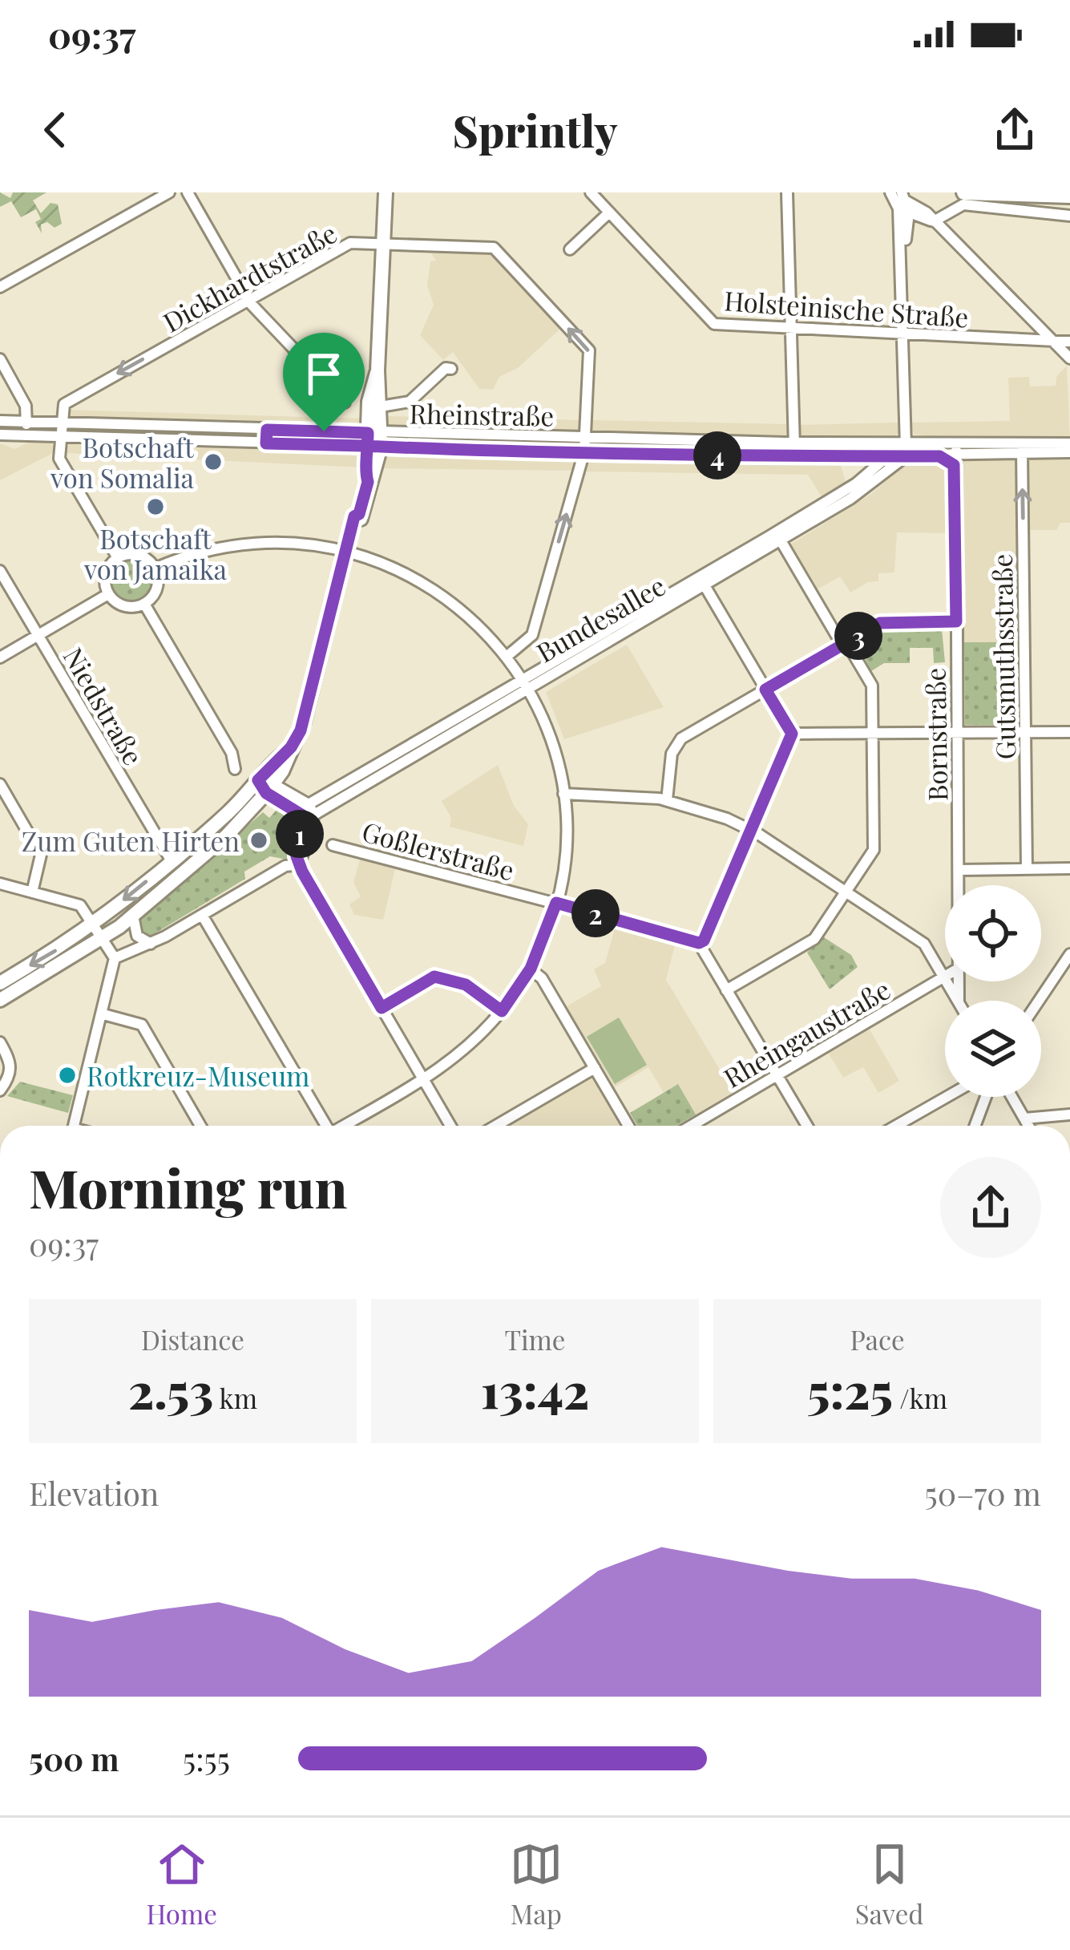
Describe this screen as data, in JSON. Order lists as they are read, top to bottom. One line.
{"streets":{"street":["Dickhardtstraße","Holsteinische Straße","Rheinstraße","Bundesallee","Gutsmuthsstraße","Niedstraße","Bornstraße","Goßlerstraße","Rheingaustraße"]},"crossings":[["Dickhardtstraße","Rheinstraße"],["Rheinstraße","Bundesallee"],["Rheinstraße","Gutsmuthsstraße"],["Rheinstraße","Bornstraße"]],"one_way":["Gutsmuthsstraße"],"places":["Botschaft von Somalia","Botschaft von Jamaika","Zum Guten Hirten","Rotkreuz-Museum"],"page":{"status":"09:37","header":"Sprintly","pins":["4","3","1","2"],"heading":["Morning run","09:37"],"stats":[["Distance","2.53 km"],["Time","13:42"],["Pace","5:25 /km"]],"chart":["Elevation","50–70 m"],"list":[{"name":"500 m","note":"5:55"}],"tabs":["Home","Map","Saved"]}}
